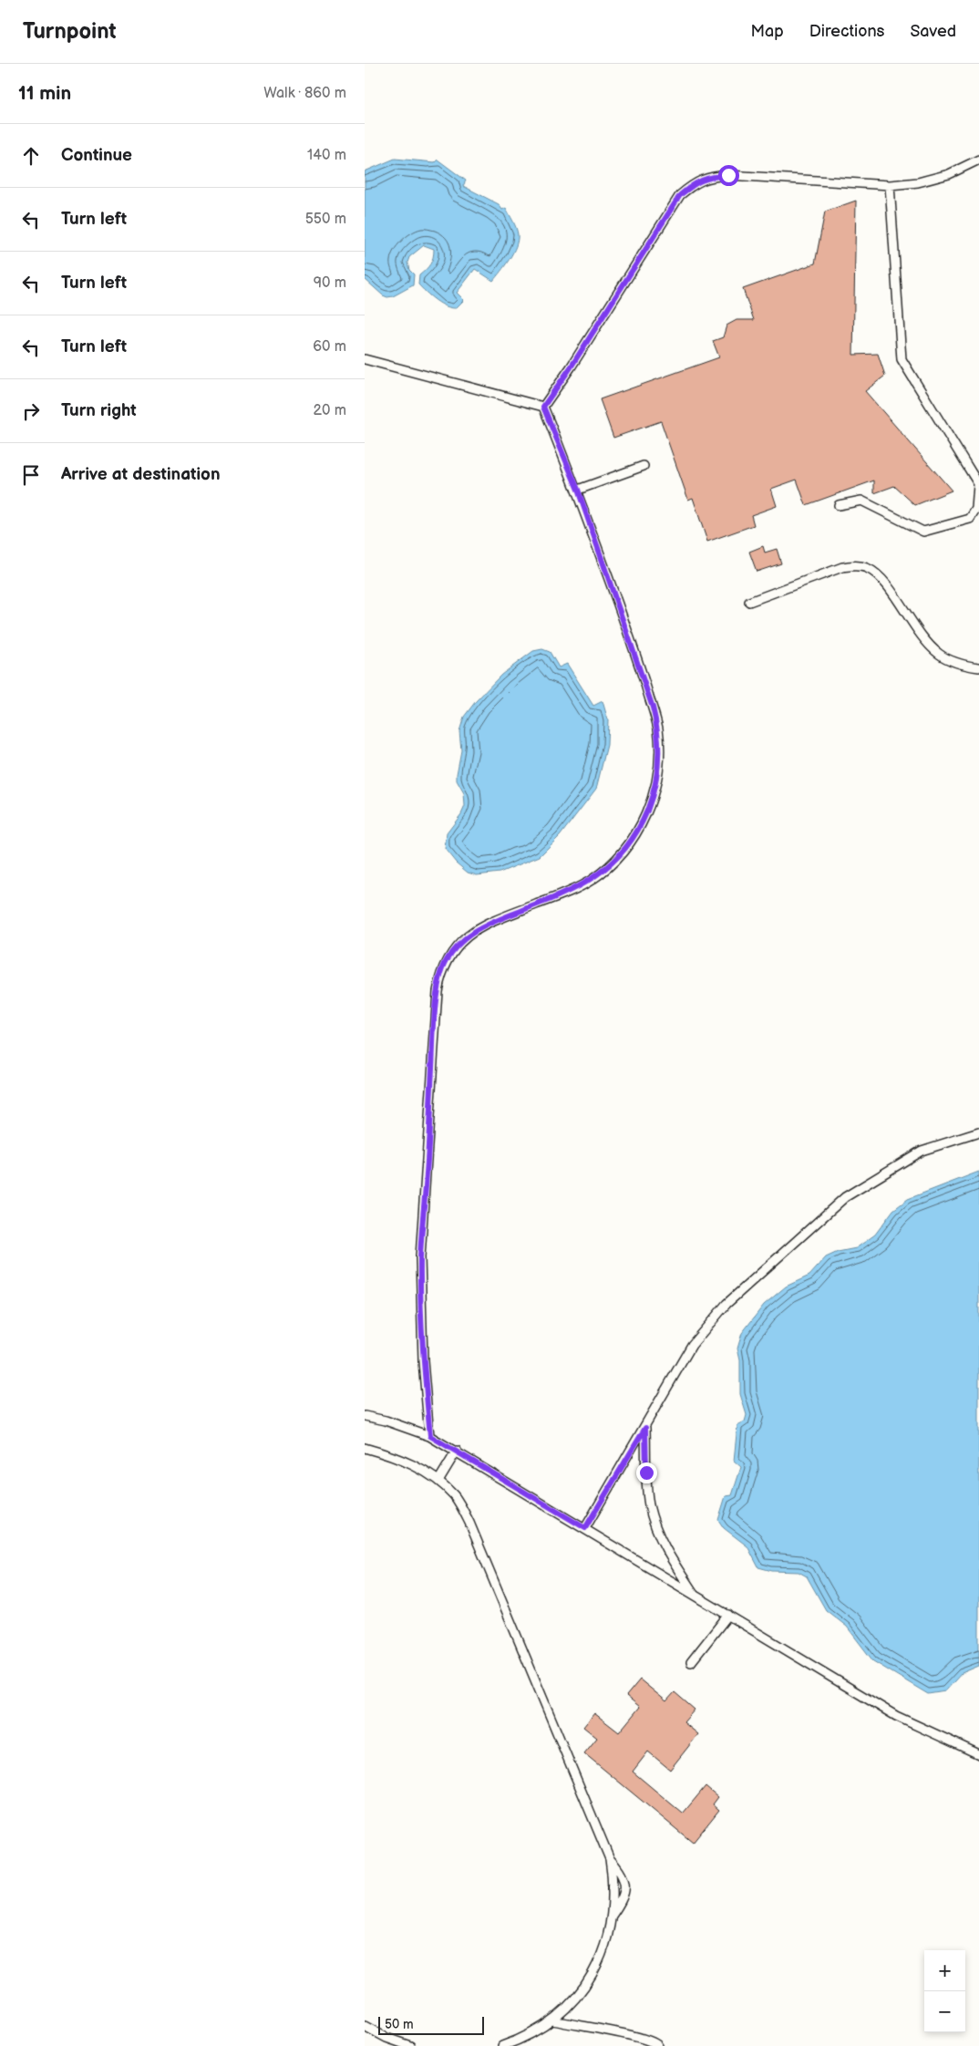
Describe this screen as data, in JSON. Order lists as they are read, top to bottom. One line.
{"scale_bar":"50 m","page":{"header":"Turnpoint","nav":["Map","Directions","Saved"],"heading":["11 min","Walk · 860 m"],"list":[["Continue","140 m"],["Turn left","550 m"],["Turn left","90 m"],["Turn left","60 m"],["Turn right","20 m"],"Arrive at destination"],"map_buttons":["+","−"],"scale":"50 m"}}
